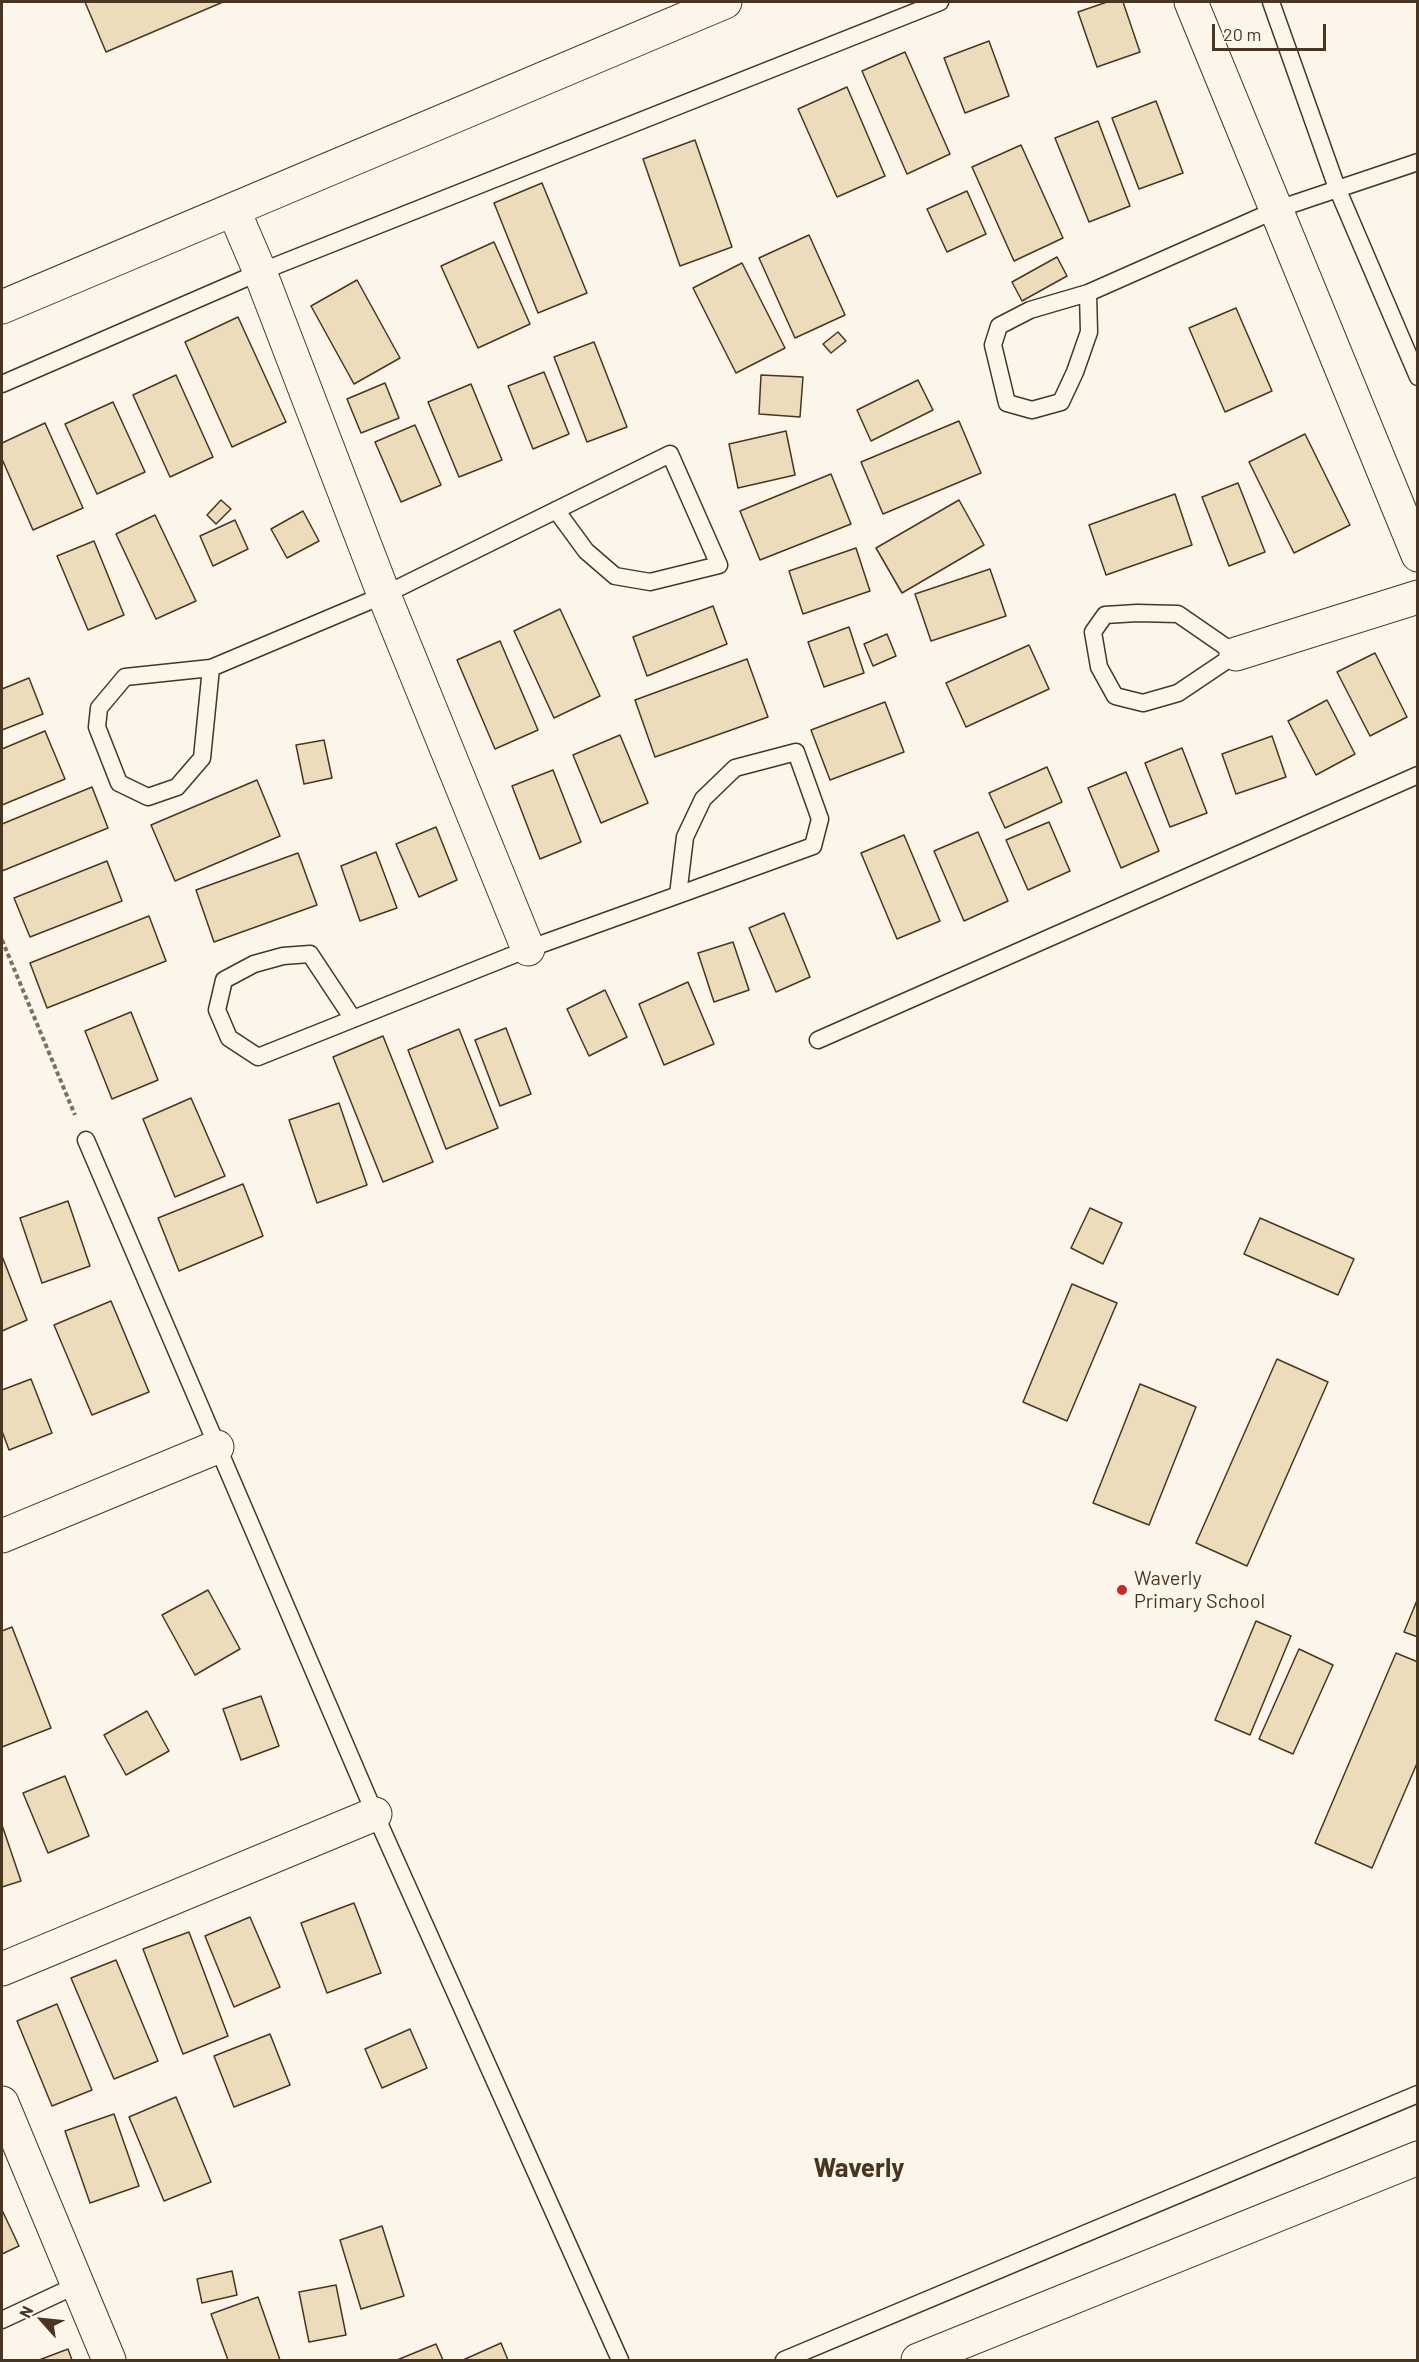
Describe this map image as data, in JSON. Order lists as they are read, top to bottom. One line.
{"districts":["Waverly"],"places":["Waverly Primary School"],"scale_bar":"20 m","north":"top left"}
